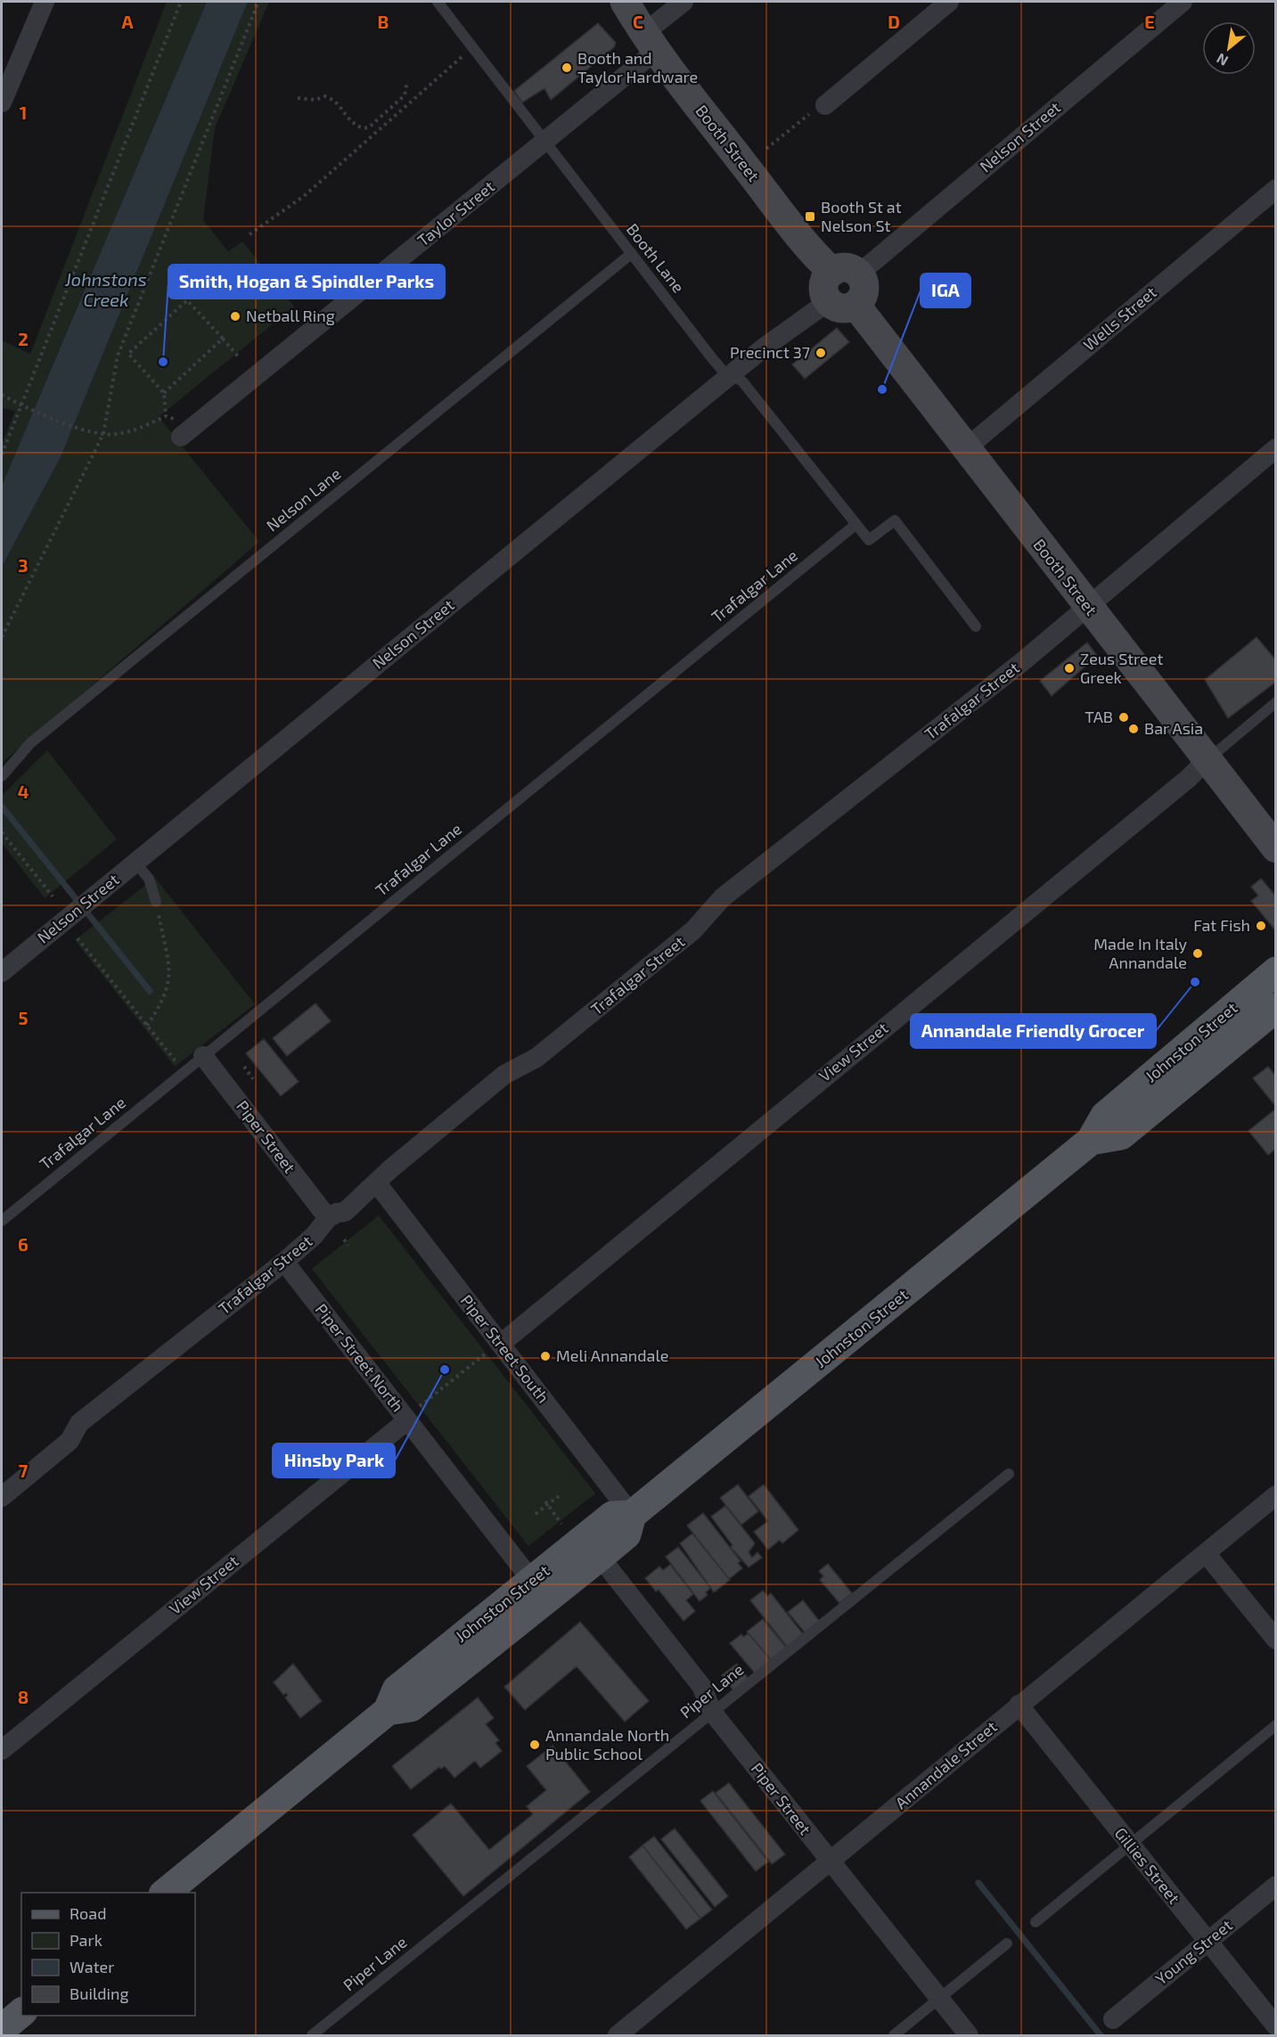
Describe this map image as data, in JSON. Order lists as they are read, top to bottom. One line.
{"streets":{"main road":["Booth Street","Johnston Street"],"street":["Nelson Street","Taylor Street","Wells Street","Trafalgar Street","View Street","Piper Street","Piper Street South","Piper Street North","Annandale Street","Gillies Street","Young Street"],"lane":["Booth Lane","Nelson Lane","Trafalgar Lane","Piper Lane"]},"crossings":[["Nelson Street","Booth Street"],["Nelson Street","Booth Lane"],["Booth Street","Taylor Street"],["Booth Street","Wells Street"],["Booth Street","Trafalgar Street"],["Booth Street","View Street"],["Taylor Street","Booth Lane"],["Booth Lane","Nelson Lane"],["Booth Lane","Trafalgar Lane"],["Trafalgar Lane","Piper Street"],["Trafalgar Street","Piper Street"],["Trafalgar Street","Piper Street South"],["Trafalgar Street","Piper Street North"],["Johnston Street","Piper Street"],["Johnston Street","Piper Street South"],["Johnston Street","Piper Street North"],["View Street","Piper Street South"],["View Street","Piper Street North"],["Piper Street","Piper Lane"],["Piper Street","Annandale Street"],["Annandale Street","Gillies Street"],["Gillies Street","Young Street"]],"water":["Johnstons Creek"],"places":{"other":["Booth and Taylor Hardware","Netball Ring","Precinct 37","Smith, Hogan & Spindler Parks","IGA","Zeus Street Greek","TAB","Bar Asia","Fat Fish","Made In Italy Annandale","Annandale Friendly Grocer","Meli Annandale","Hinsby Park","Annandale North Public School"],"transit":["Booth St at Nelson St"]},"legend":["Road","Park","Water","Building"],"north":"bottom left","grid":{"columns":["A","B","C","D","E"],"rows":["1","2","3","4","5","6","7","8"]}}
